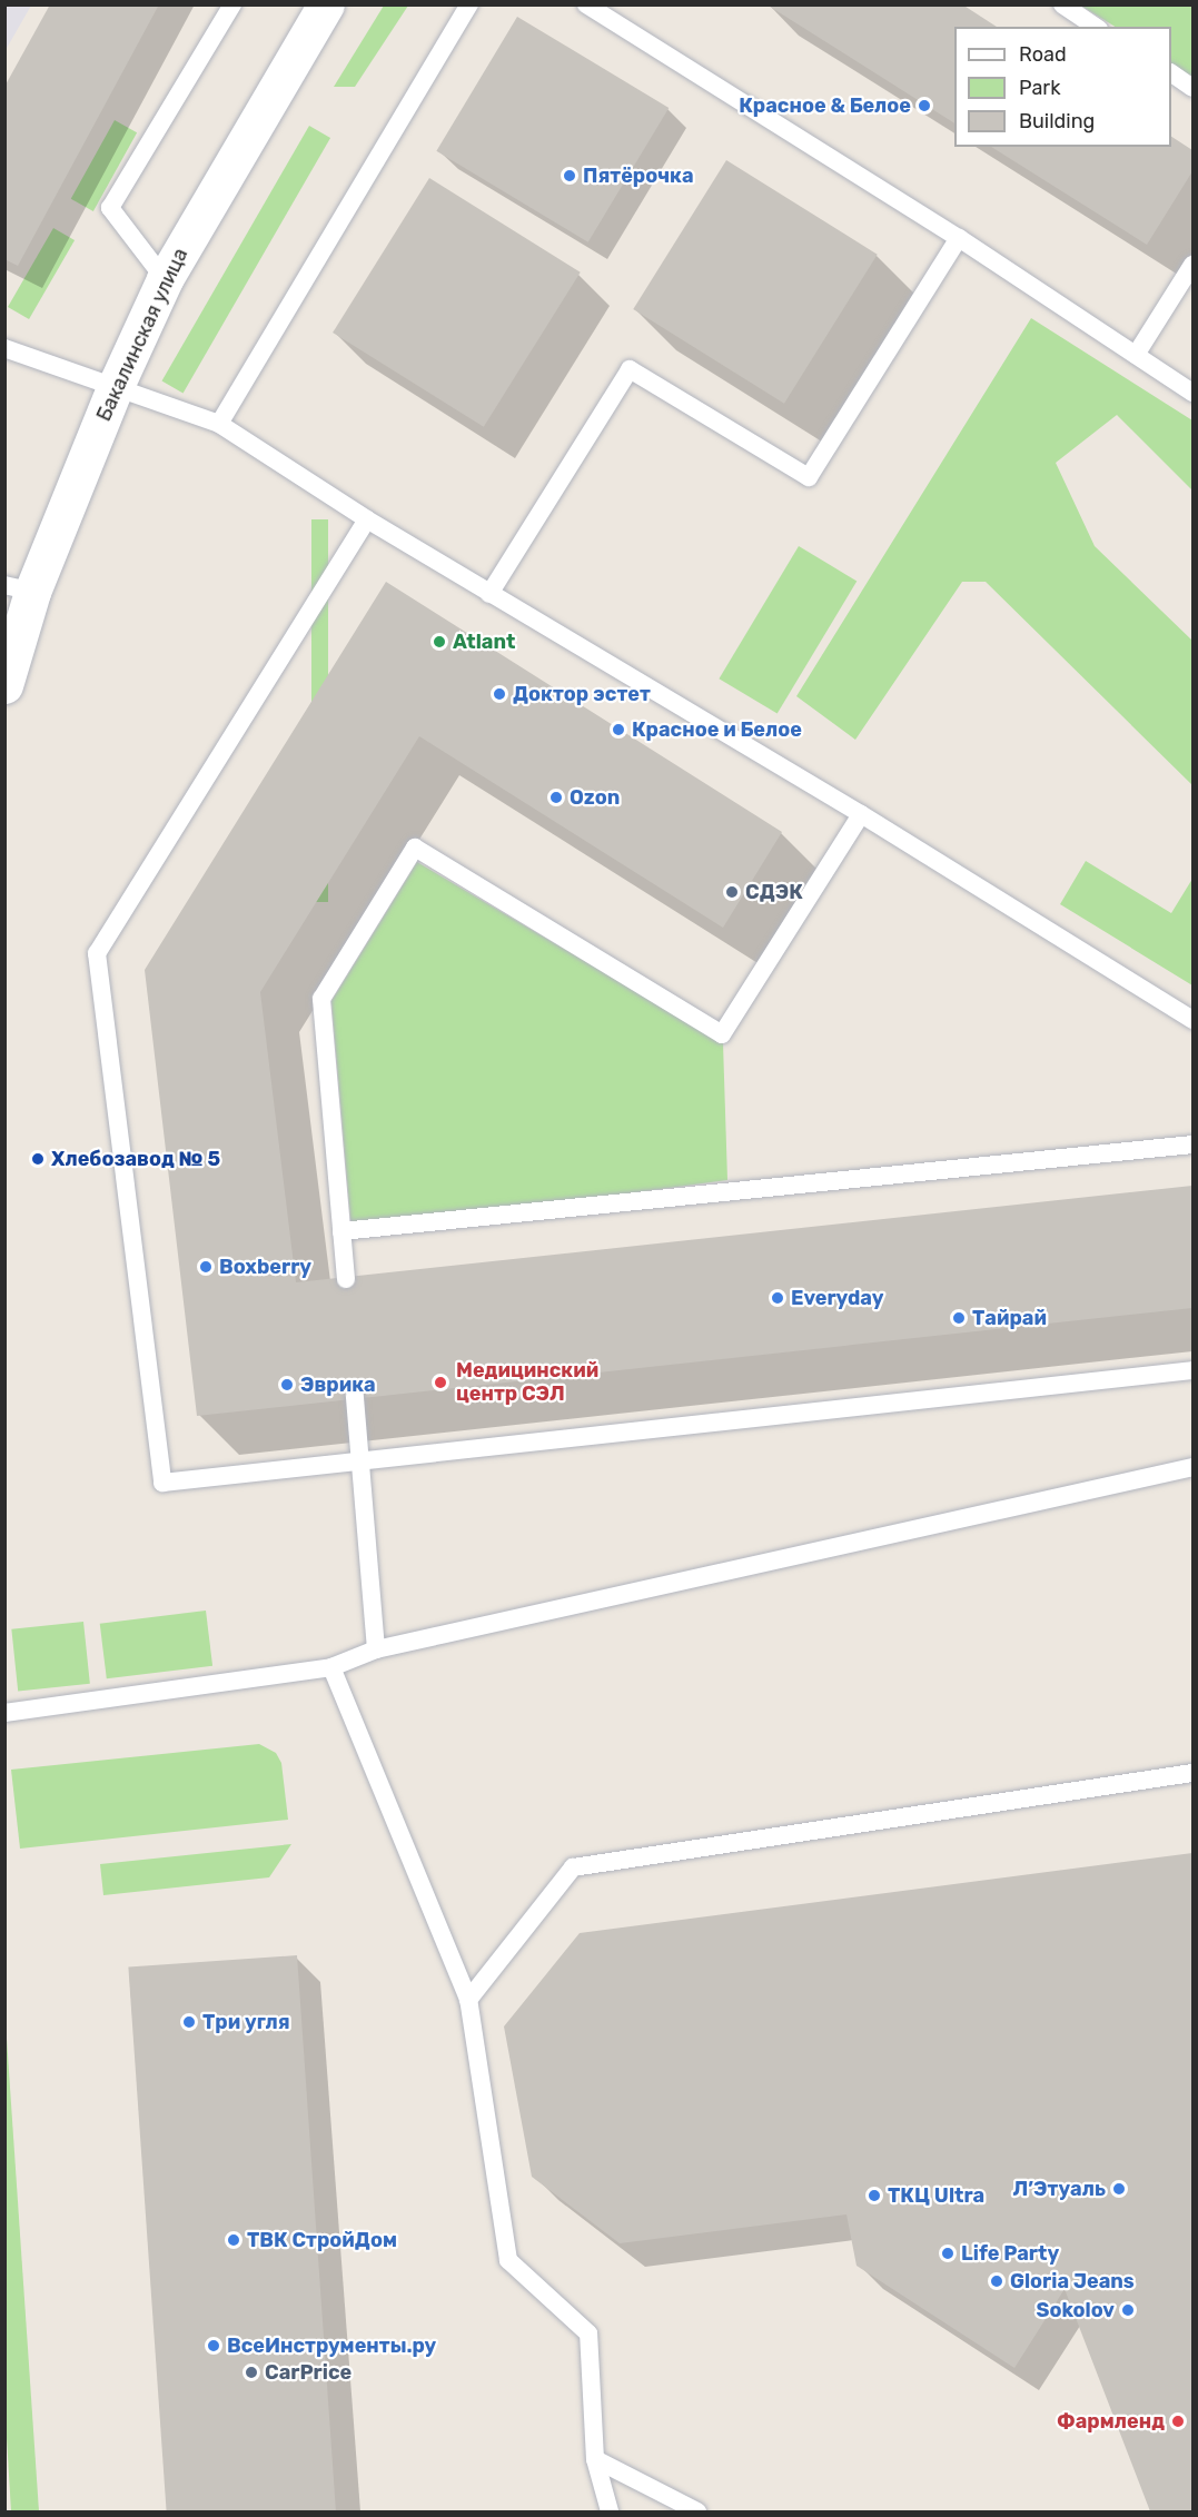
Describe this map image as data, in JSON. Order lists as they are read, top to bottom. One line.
{"streets":{"main road":["Бакалинская улица"]},"places":["Красное & Белое","Пятёрочка","Atlant","Доктор эстет","Красное и Белое","Ozon","СДЭК","Хлебозавод № 5","Boxberry","Everyday","Тайрай","Медицинский центр СЭЛ","Эврика","Три угля","Л’Этуаль","ТКЦ Ultra","ТВК СтройДом","Life Party","Gloria Jeans","Sokolov","ВсеИнструменты.ру","CarPrice","Фармленд"],"legend":["Road","Park","Building"]}
